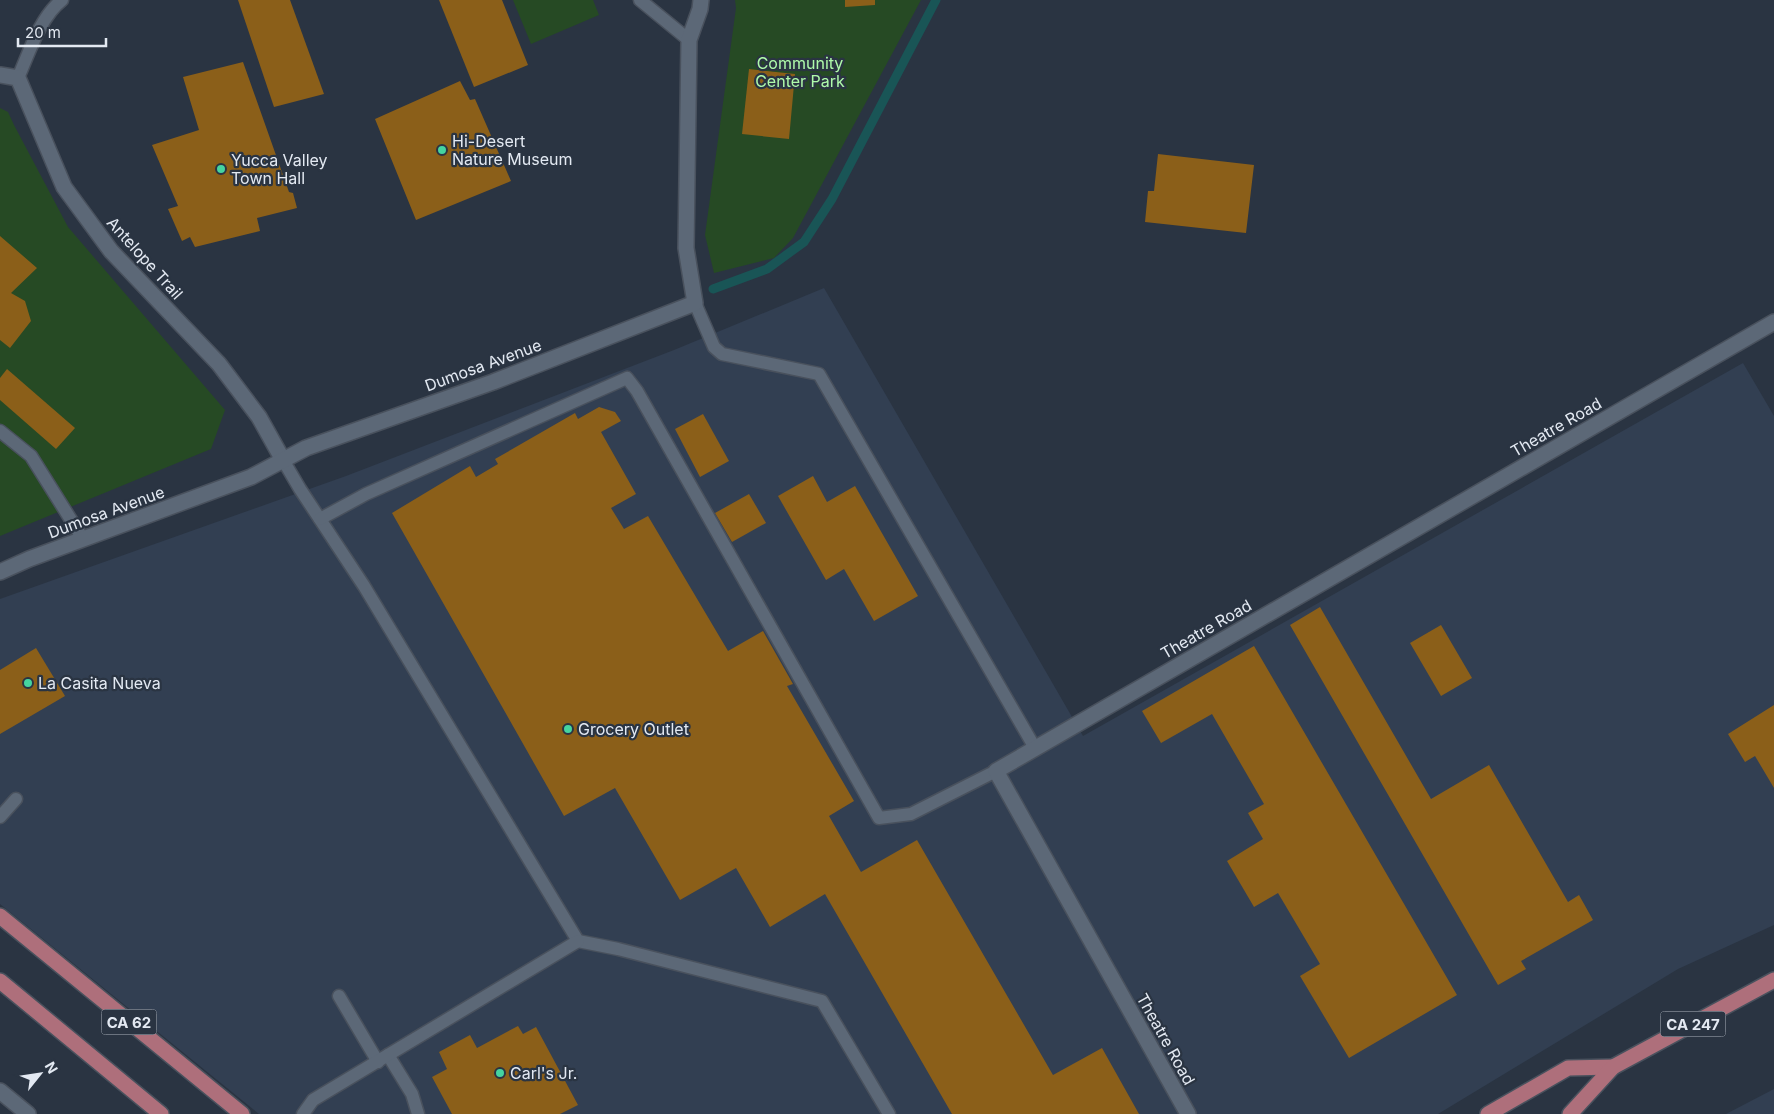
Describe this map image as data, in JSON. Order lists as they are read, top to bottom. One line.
{"streets":{"main road":["CA 62","CA 247"],"street":["Antelope Trail","Dumosa Avenue","Theatre Road"]},"crossings":[["Antelope Trail","Dumosa Avenue"]],"parks":["Community Center Park"],"places":["Hi-Desert Nature Museum","Yucca Valley Town Hall","La Casita Nueva","Grocery Outlet","Carl's Jr."],"scale_bar":"20 m","north":"top right"}
